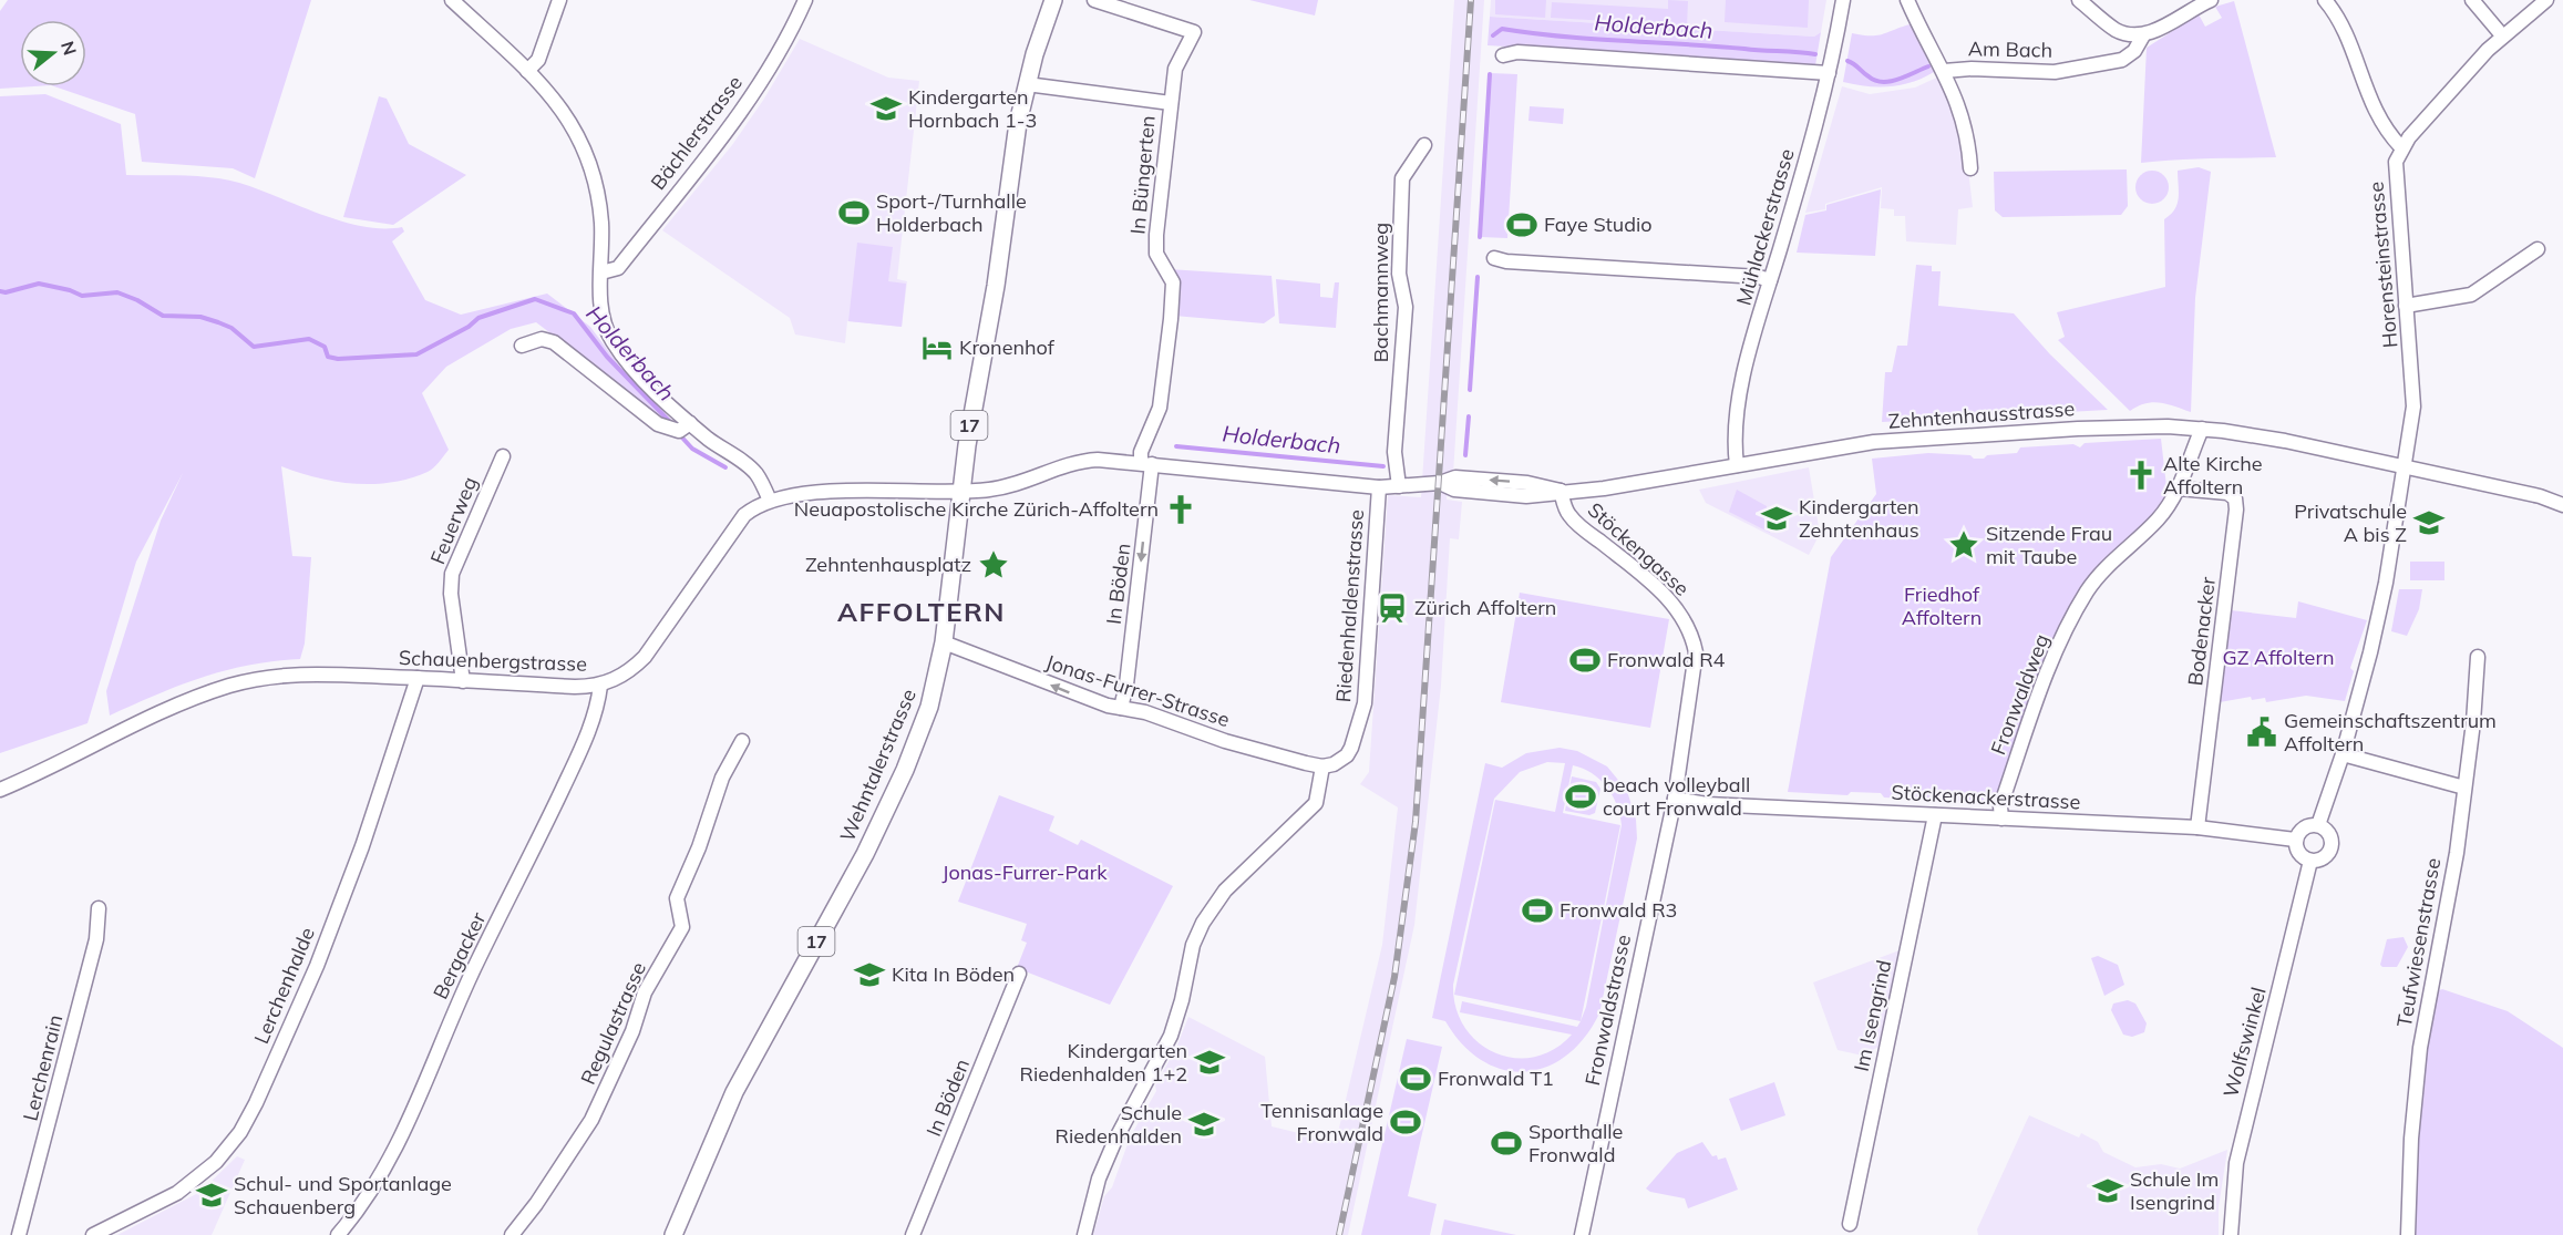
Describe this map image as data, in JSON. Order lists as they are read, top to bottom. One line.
{"streets":{"main road":["17","Wehntalerstrasse"],"street":["Am Bach","Bächlerstrasse","In Büngerten","Mühlackerstrasse","Horensteinstrasse","Bachmannweg","Zehntenhausstrasse","Feuerweg","Stöckengasse","In Böden","Riedenhaldenstrasse","Bodenacker","Schauenbergstrasse","Jonas-Furrer-Strasse","Fronwaldweg","Stöckenackerstrasse","Teufwiesenstrasse","Bergacker","Lerchenhalde","Fronwaldstrasse","Im Isengrind","Regulastrasse","Wolfswinkel","Lerchenrain"]},"crossings":[["In Büngerten","Zehntenhausstrasse"],["In Büngerten","In Böden"],["Mühlackerstrasse","Zehntenhausstrasse"],["Horensteinstrasse","Zehntenhausstrasse"],["Bachmannweg","Zehntenhausstrasse"],["Zehntenhausstrasse","Stöckengasse"],["Zehntenhausstrasse","In Böden"],["Zehntenhausstrasse","Riedenhaldenstrasse"],["Zehntenhausstrasse","Schauenbergstrasse"],["Zehntenhausstrasse","Fronwaldweg"],["Zehntenhausstrasse","Wehntalerstrasse"],["Feuerweg","Schauenbergstrasse"],["Stöckengasse","Fronwaldstrasse"],["In Böden","Jonas-Furrer-Strasse"],["Riedenhaldenstrasse","Jonas-Furrer-Strasse"],["Bodenacker","Fronwaldweg"],["Bodenacker","Stöckenackerstrasse"],["Schauenbergstrasse","Wehntalerstrasse"],["Schauenbergstrasse","Bergacker"],["Schauenbergstrasse","Lerchenhalde"],["Jonas-Furrer-Strasse","Wehntalerstrasse"],["Fronwaldweg","Stöckenackerstrasse"],["Stöckenackerstrasse","Fronwaldstrasse"],["Stöckenackerstrasse","Im Isengrind"],["Stöckenackerstrasse","Wolfswinkel"]],"one_way":["In Böden","Jonas-Furrer-Strasse"],"districts":["AFFOLTERN"],"water":["Holderbach"],"parks":["Friedhof Affoltern","GZ Affoltern","Jonas-Furrer-Park"],"places":{"school or university":["Kindergarten Hornbach 1-3","Kindergarten Zehntenhaus","Privatschule A bis Z","Kita In Böden","Kindergarten Riedenhalden 1+2","Schule Riedenhalden","Schule Im Isengrind","Schul- und Sportanlage Schauenberg"],"sports":["Sport-/Turnhalle Holderbach","Faye Studio","Fronwald R4","beach volleyball court Fronwald","Fronwald R3","Fronwald T1","Tennisanlage Fronwald","Sporthalle Fronwald"],"hotel":["Kronenhof"],"church":["Alte Kirche Affoltern","Neuapostolische Kirche Zürich-Affoltern"],"place":["Sitzende Frau mit Taube","Zehntenhausplatz"],"station":["Zürich Affoltern"],"public building":["Gemeinschaftszentrum Affoltern"]},"north":"right"}
